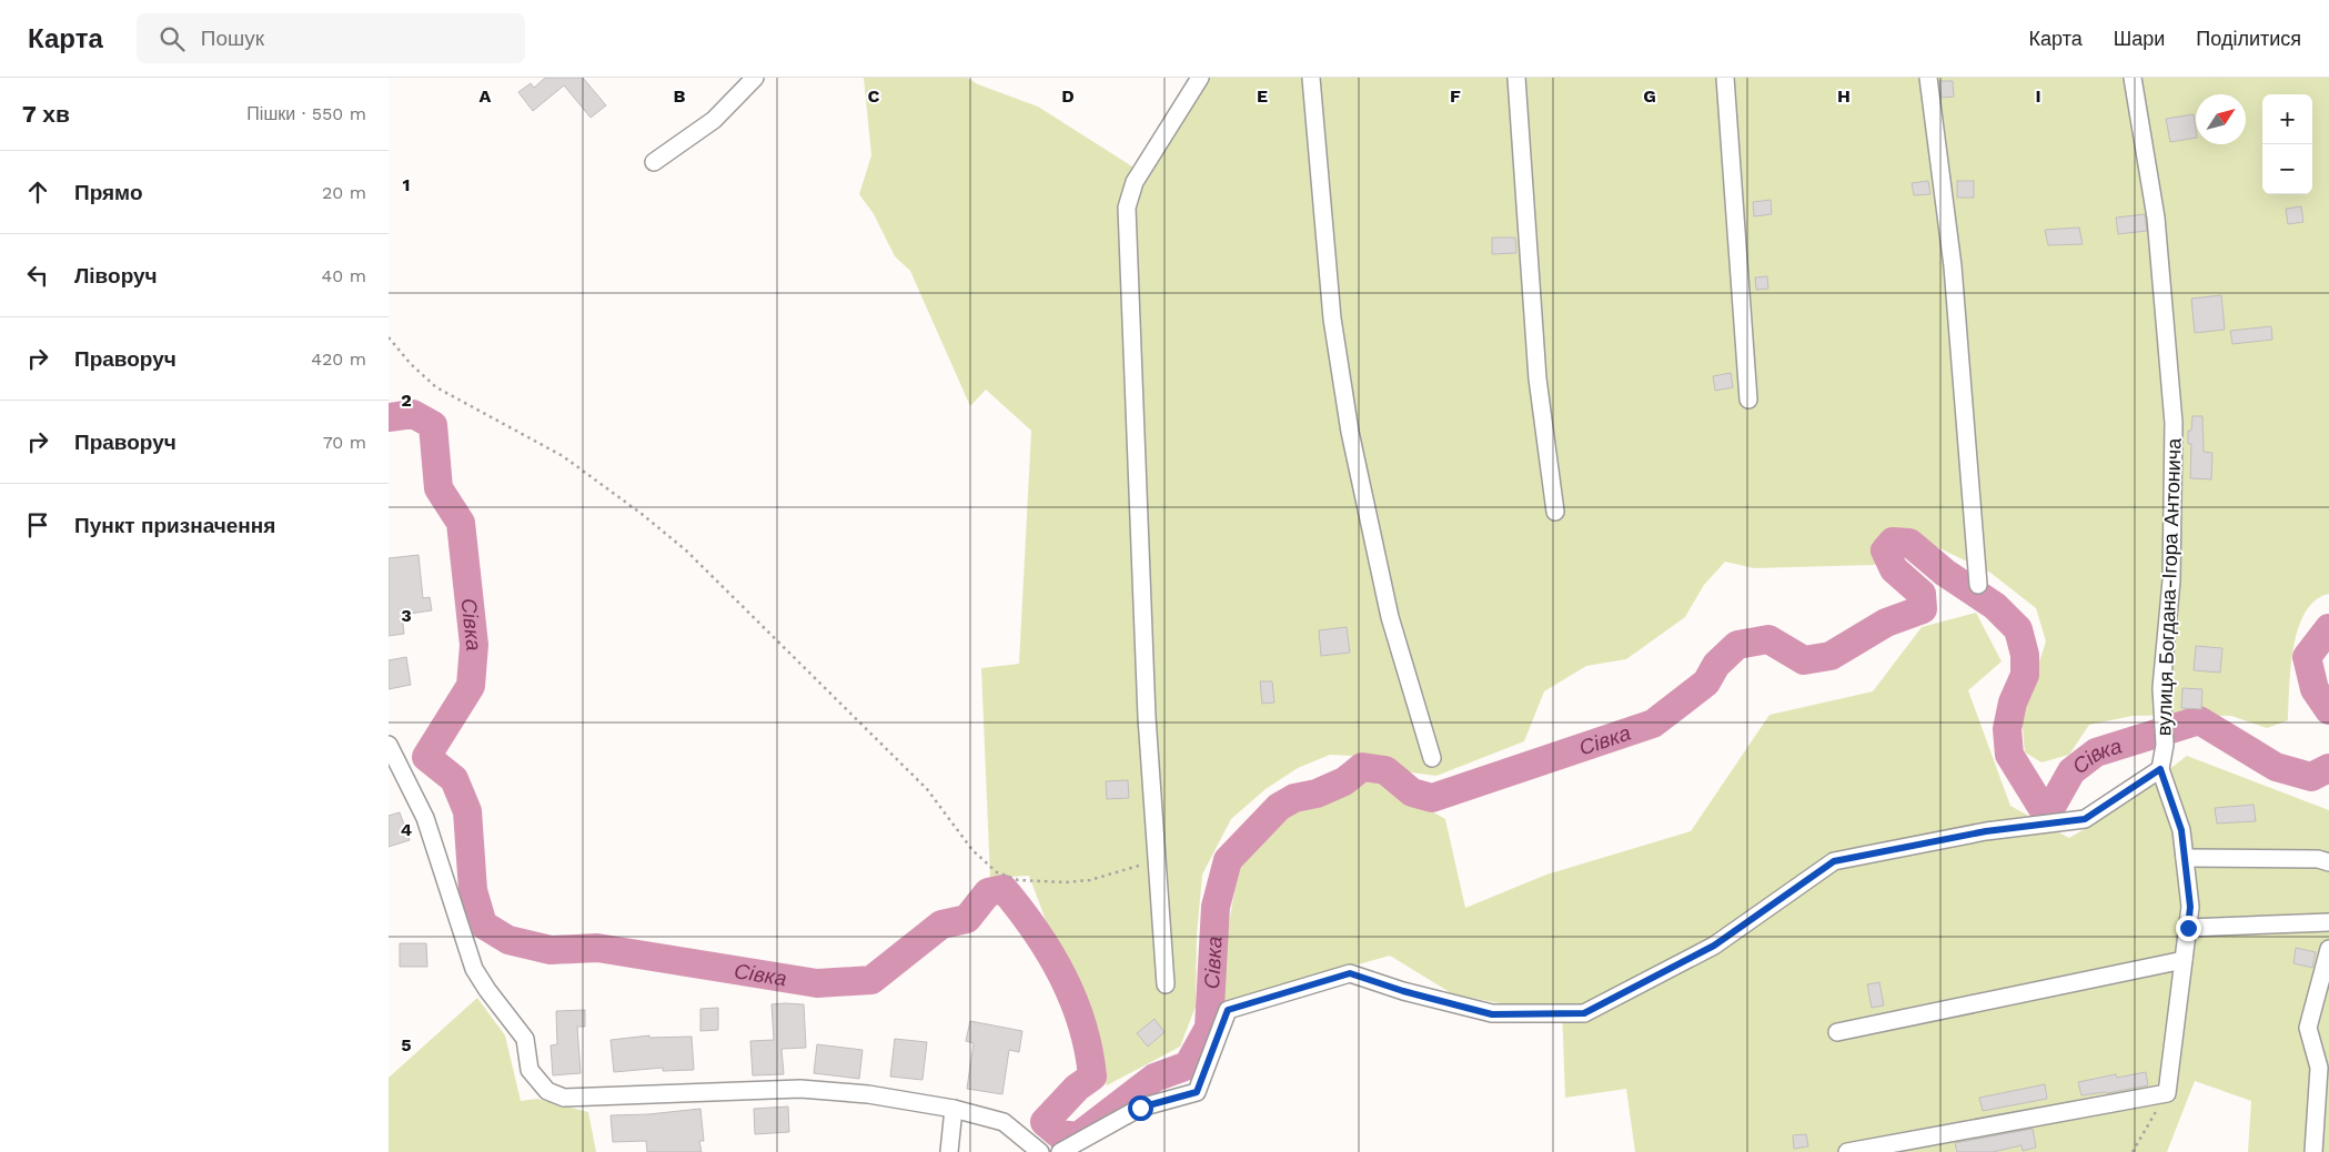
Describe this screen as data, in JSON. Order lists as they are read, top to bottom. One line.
{"streets":{"street":["вулиця Богдана-Ігора Антонича"]},"water":["Сівка"],"north":"top right","page":{"header":"Карта","search":"Пошук","nav":["Карта","Шари","Поділитися"],"heading":["7 хв","Пішки · 550 m"],"map_buttons":["+","−"],"list":[["Прямо","20 m"],["Ліворуч","40 m"],["Праворуч","420 m"],["Праворуч","70 m"],"Пункт призначення"]},"grid":{"columns":["A","B","C","D","E","F","G","H","I"],"rows":["1","2","3","4","5"]}}
